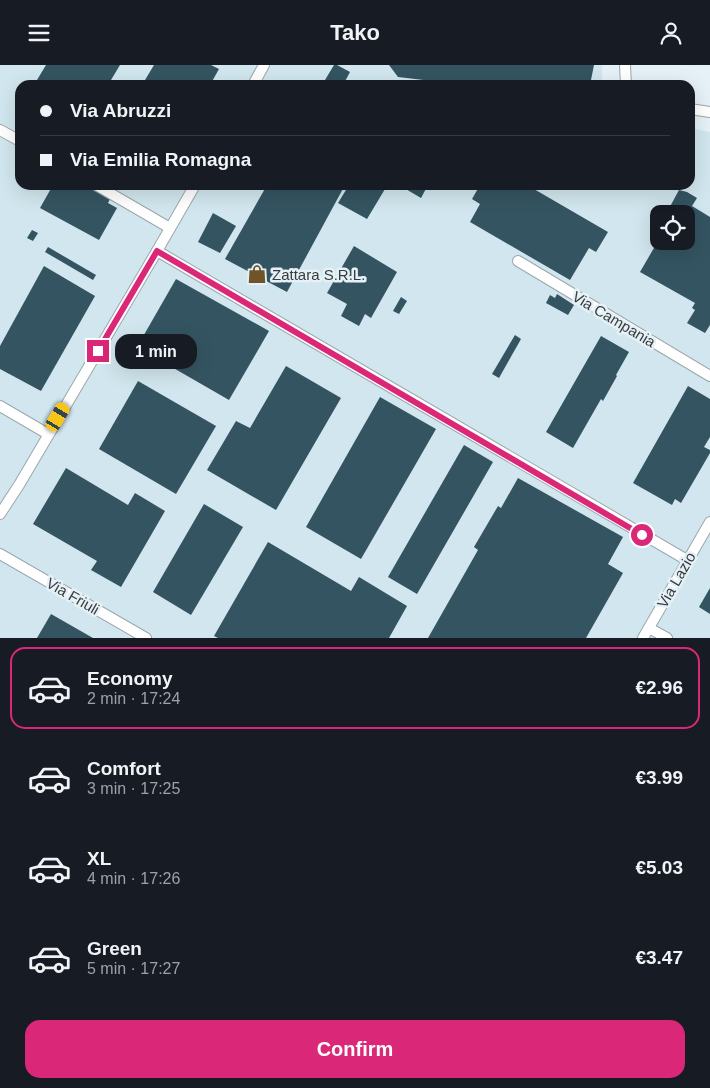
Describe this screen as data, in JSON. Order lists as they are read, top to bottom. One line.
{"streets":{"street":["Via Campania","Via Lazio","Via Friuli"]},"places":{"shop":["Zattara S.R.L."]},"page":{"header":"Tako","banner":["Via Abruzzi","Via Emilia Romagna"],"bubble":"1 min","list":[{"name":"Economy","note":"2 min · 17:24","value":"€2.96"},{"name":"Comfort","note":"3 min · 17:25","value":"€3.99"},{"name":"XL","note":"4 min · 17:26","value":"€5.03"},{"name":"Green","note":"5 min · 17:27","value":"€3.47"}],"buttons":"Confirm"}}
